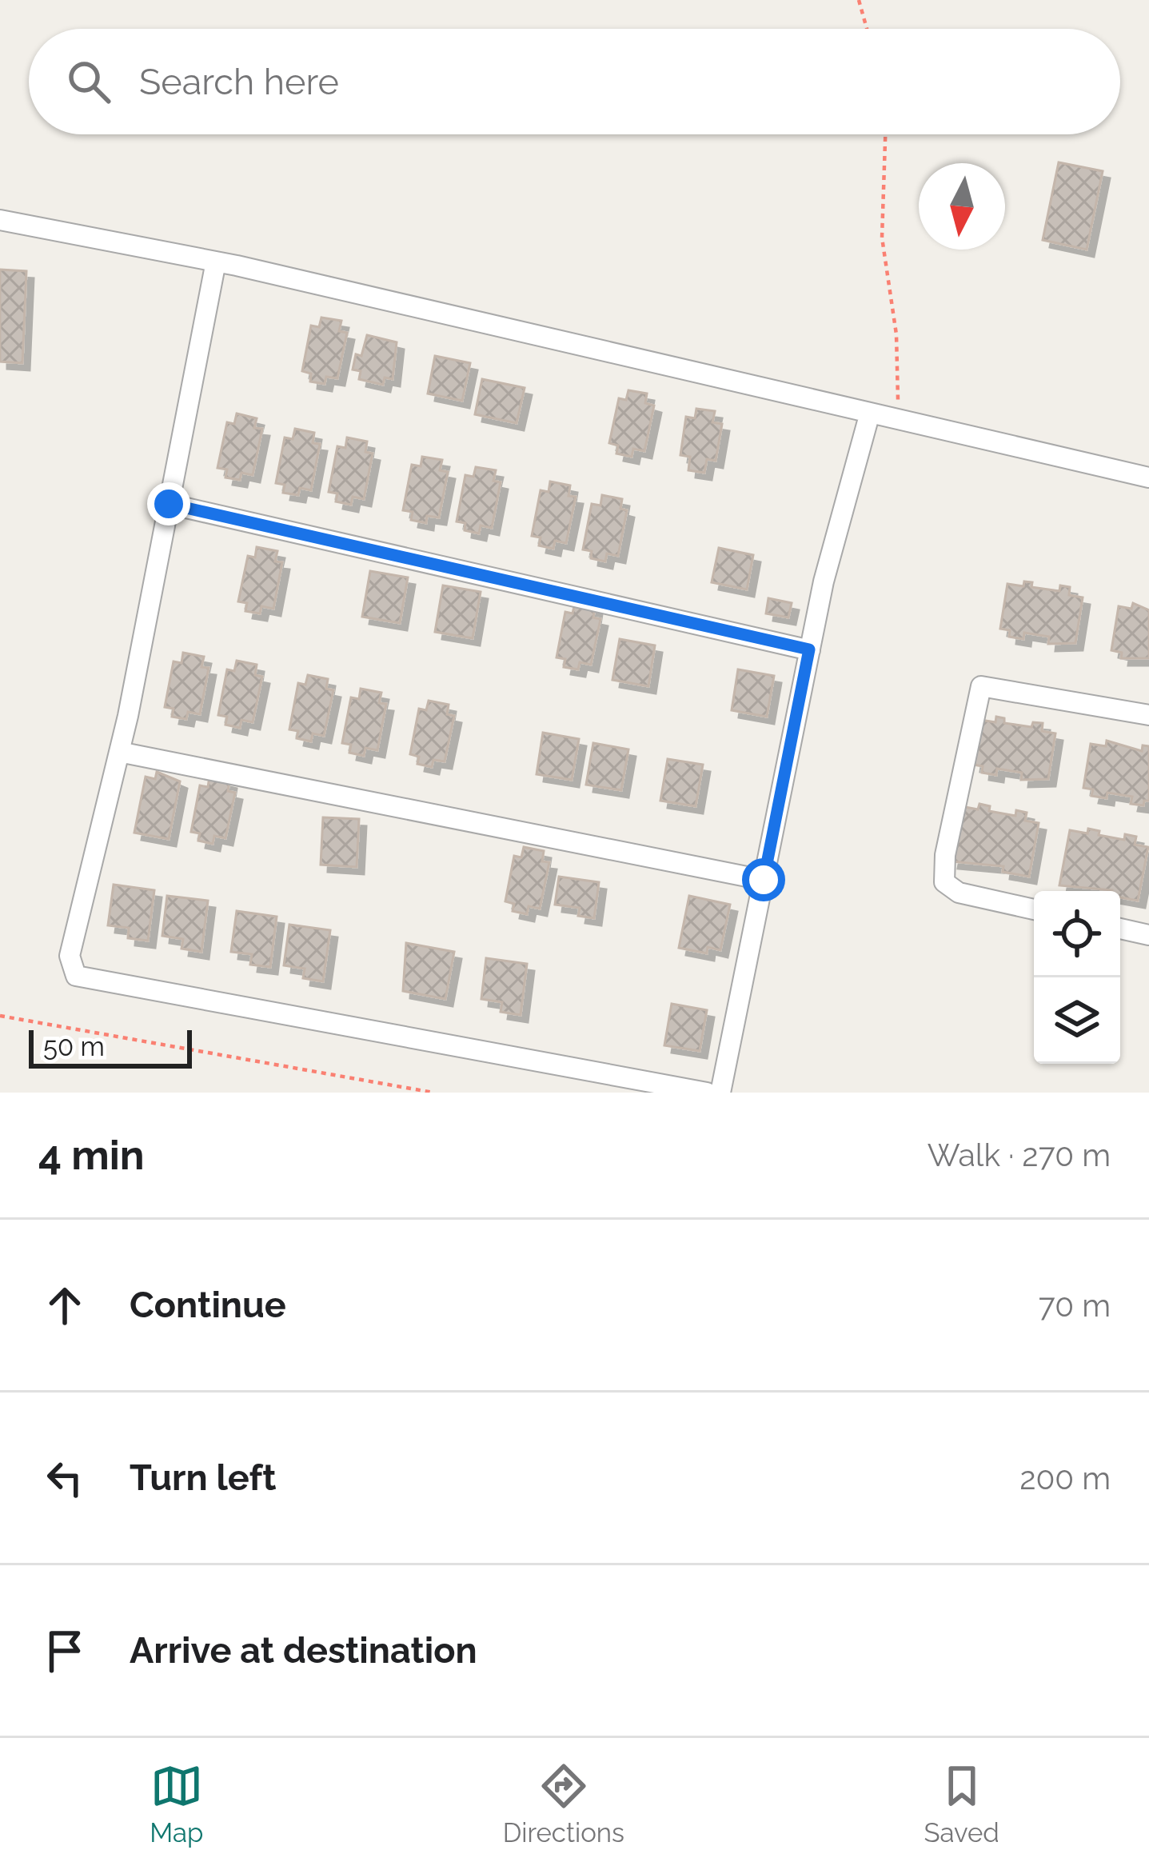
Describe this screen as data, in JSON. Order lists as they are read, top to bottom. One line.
{"scale_bar":"50 m","north":"bottom","page":{"search":"Search here","scale":"50 m","heading":["4 min","Walk · 270 m"],"list":[["Continue","70 m"],["Turn left","200 m"],"Arrive at destination"],"nav":["Map","Directions","Saved"]}}
